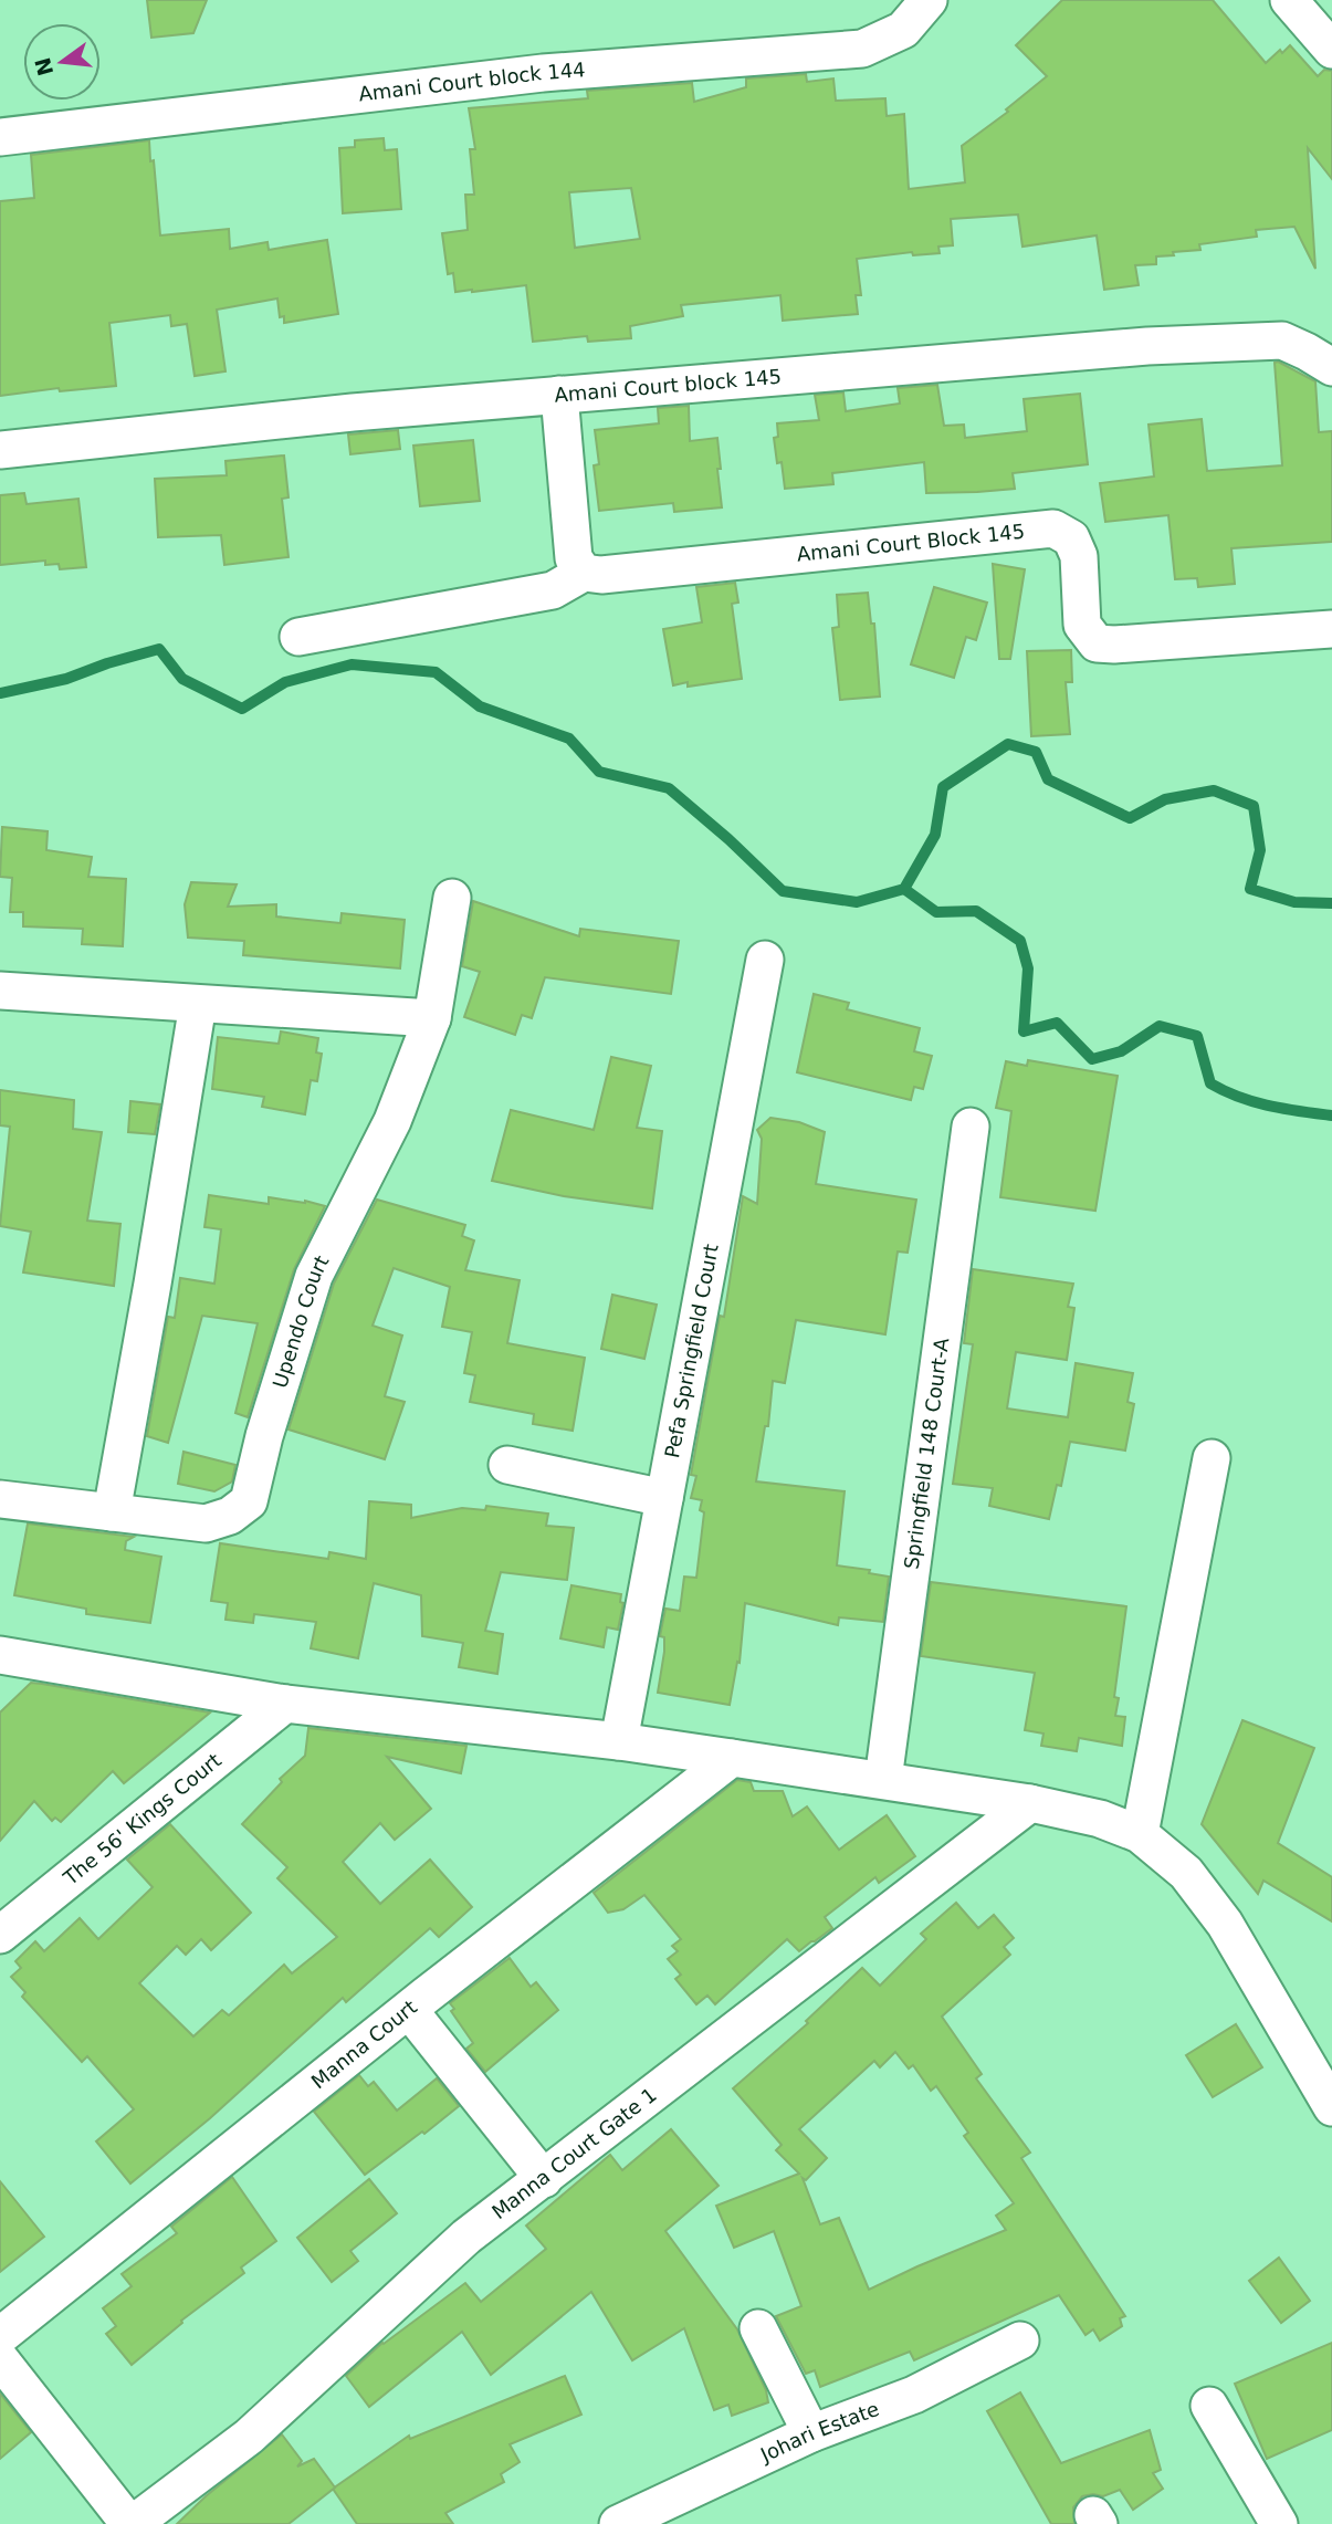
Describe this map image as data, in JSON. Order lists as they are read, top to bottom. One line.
{"streets":{"street":["Amani Court block 144","Amani Court block 145","Amani Court Block 145","Upendo Court","Pefa Springfield Court","Springfield 148 Court-A","The 56' Kings Court","Manna Court","Manna Court Gate 1","Johari Estate"]},"crossings":[["Amani Court block 145","Amani Court Block 145"]],"north":"left"}
